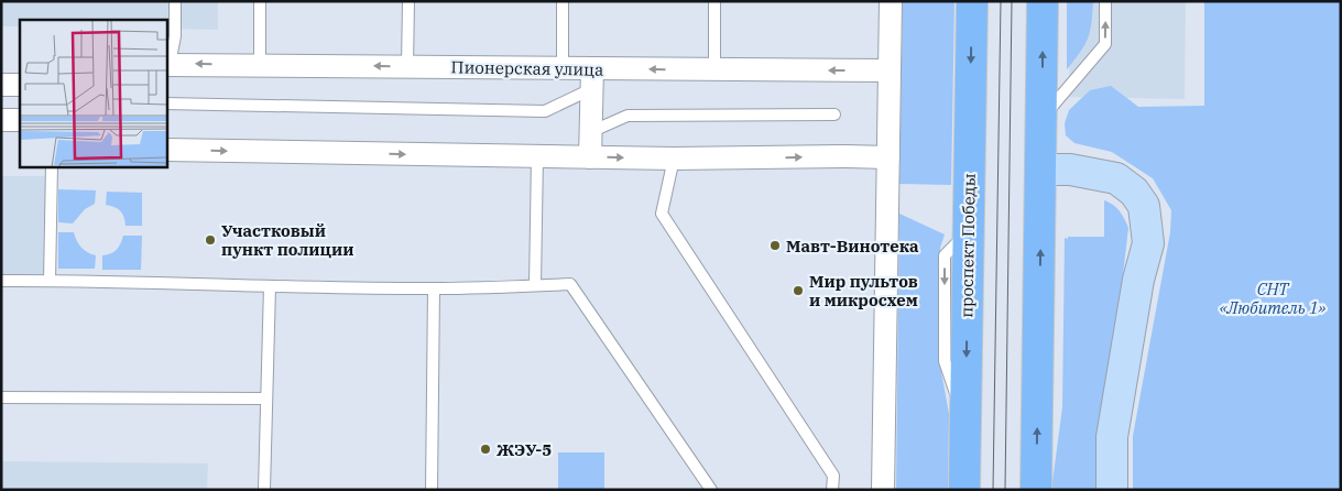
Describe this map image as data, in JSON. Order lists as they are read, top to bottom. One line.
{"streets":{"main road":["проспект Победы"],"street":["Пионерская улица"]},"parks":["СНТ «Любитель 1»"],"places":["Участковый пункт полиции","Мавт-Винотека","Мир пультов и микросхем","ЖЭУ-5"]}
